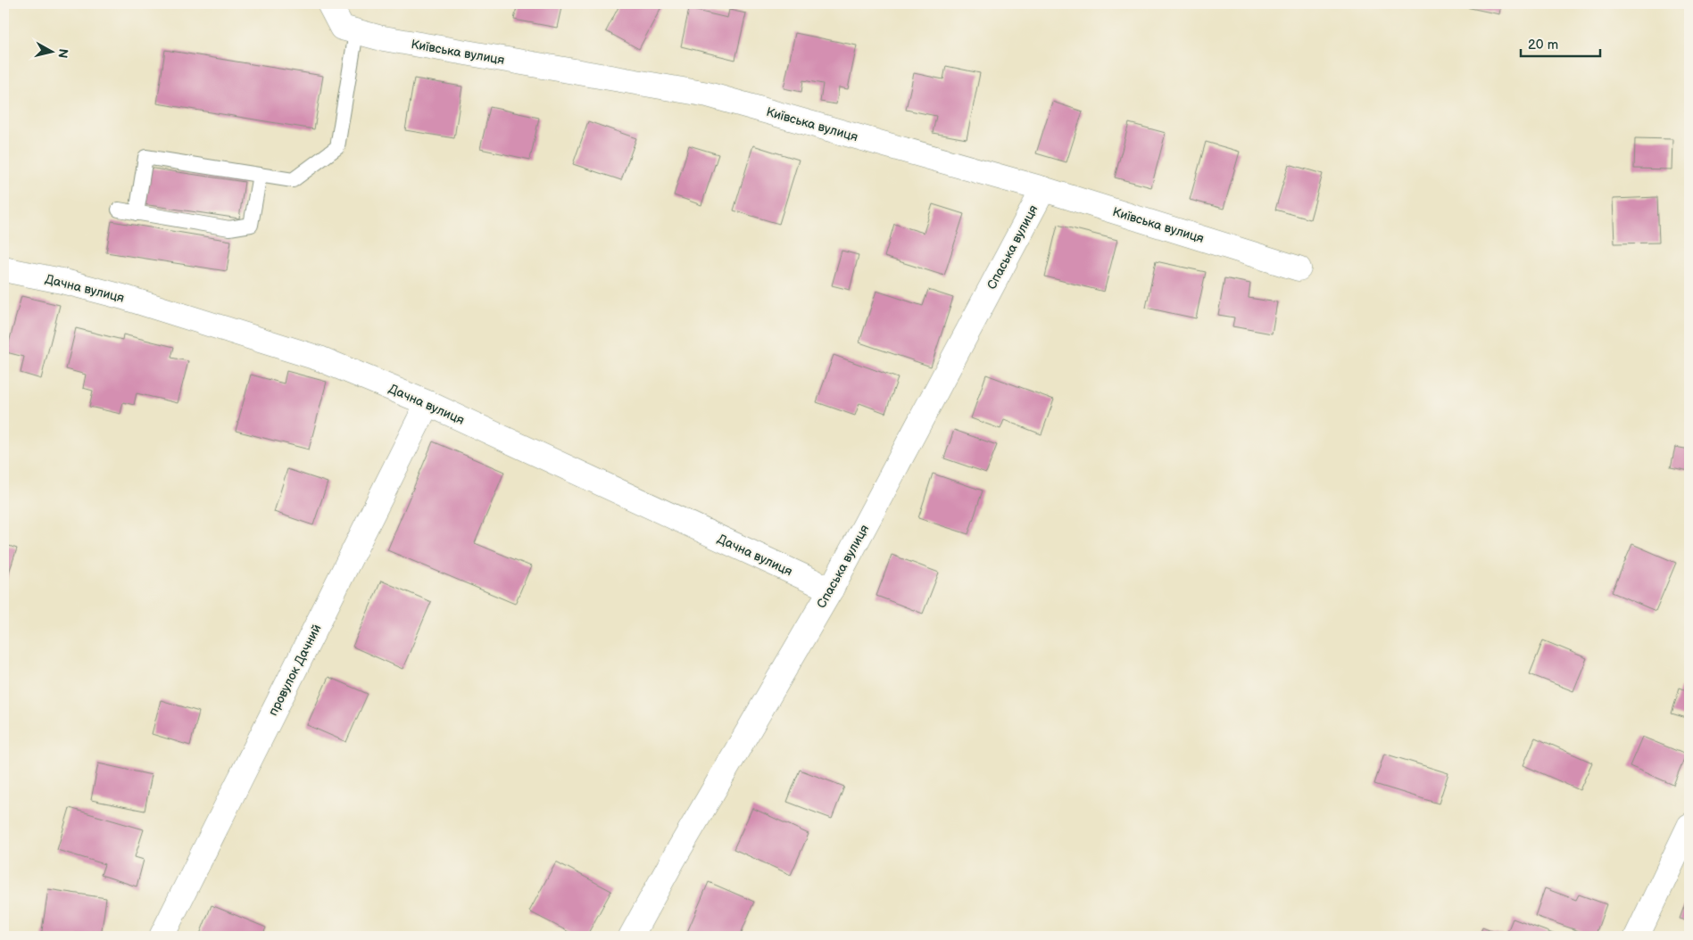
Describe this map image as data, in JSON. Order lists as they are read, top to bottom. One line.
{"streets":{"street":["Київська вулиця","Спаська вулиця","Дачна вулиця","провулок Дачний"]},"crossings":[["Київська вулиця","Спаська вулиця"],["Спаська вулиця","Дачна вулиця"],["Дачна вулиця","провулок Дачний"]],"scale_bar":"20 m","north":"right"}
